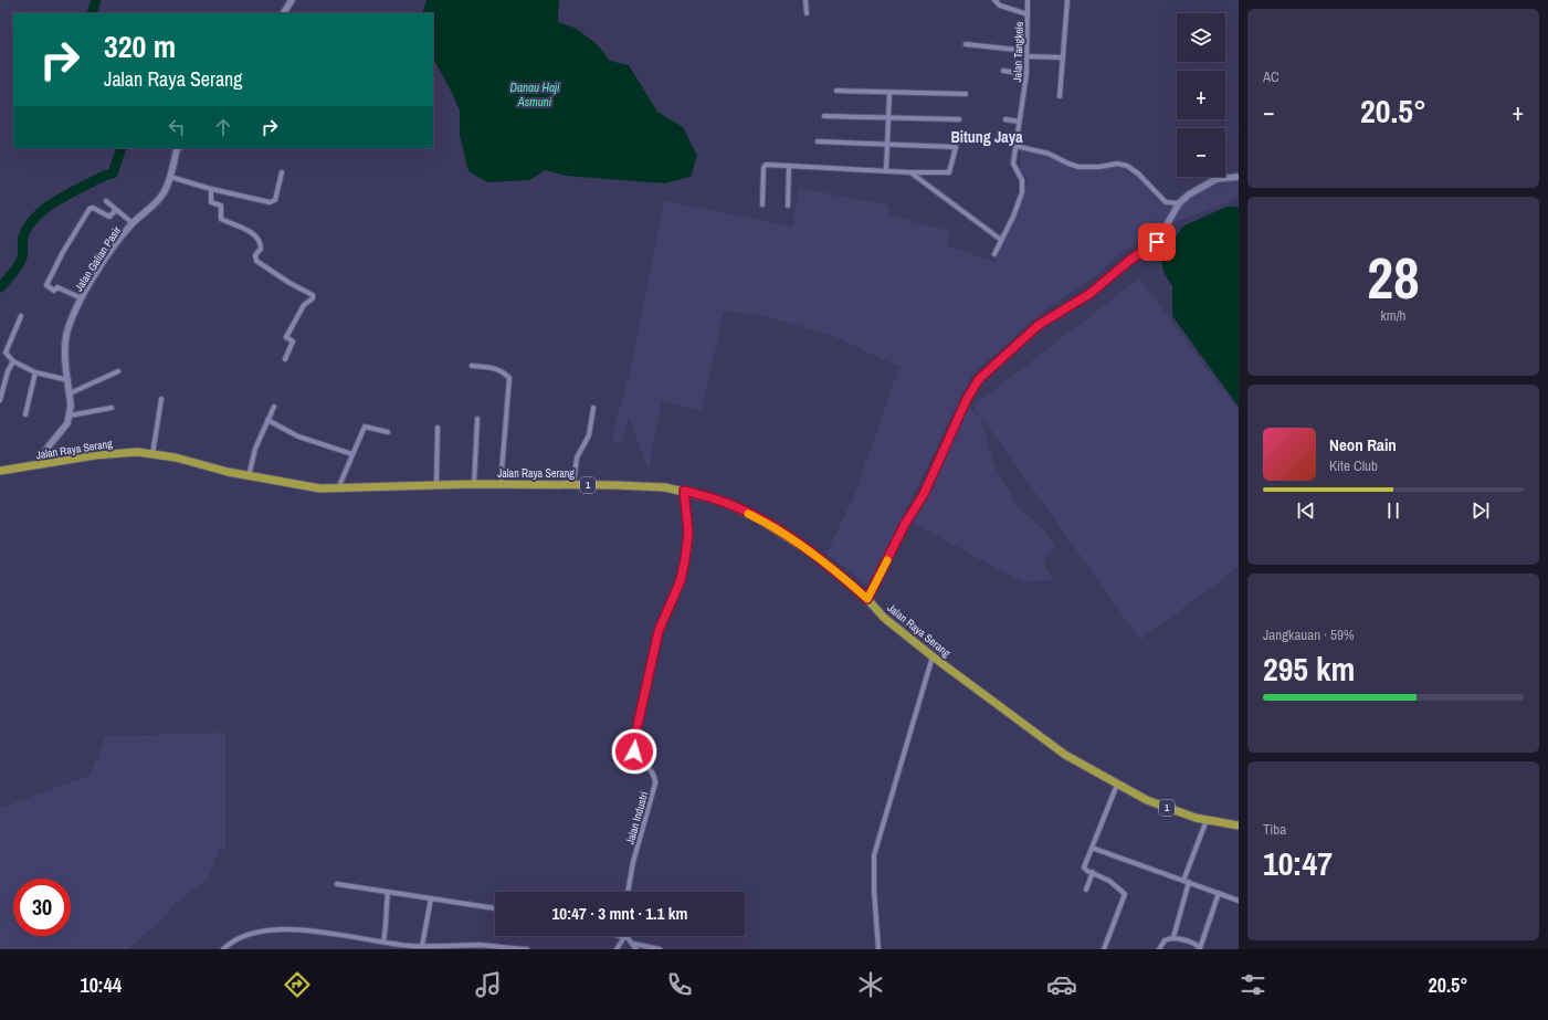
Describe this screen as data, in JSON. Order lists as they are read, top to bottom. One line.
{"streets":{"highway":["Jalan Raya Serang","1"],"street":["Jalan Tangkele","Jalan Galian Pasir","Jalan Industri"]},"crossings":[["Jalan Galian Pasir","Jalan Raya Serang"],["Jalan Raya Serang","Jalan Industri"]],"districts":["Bitung Jaya"],"water":["Danau Haji Asmuni"],"page":{"tile":["AC",["28","km/h"],["Jangkauan · 59%","295 km"],["Tiba","10:47"]],"map_buttons":["+","−"],"turn":["320 m","Jalan Raya Serang"],"heat":["−","20.5°","+"],"song":["Neon Rain","Kite Club"],"limit":"30","trip":"10:47 · 3 mnt · 1.1 km","tabs":["10:44","20.5°"]}}
